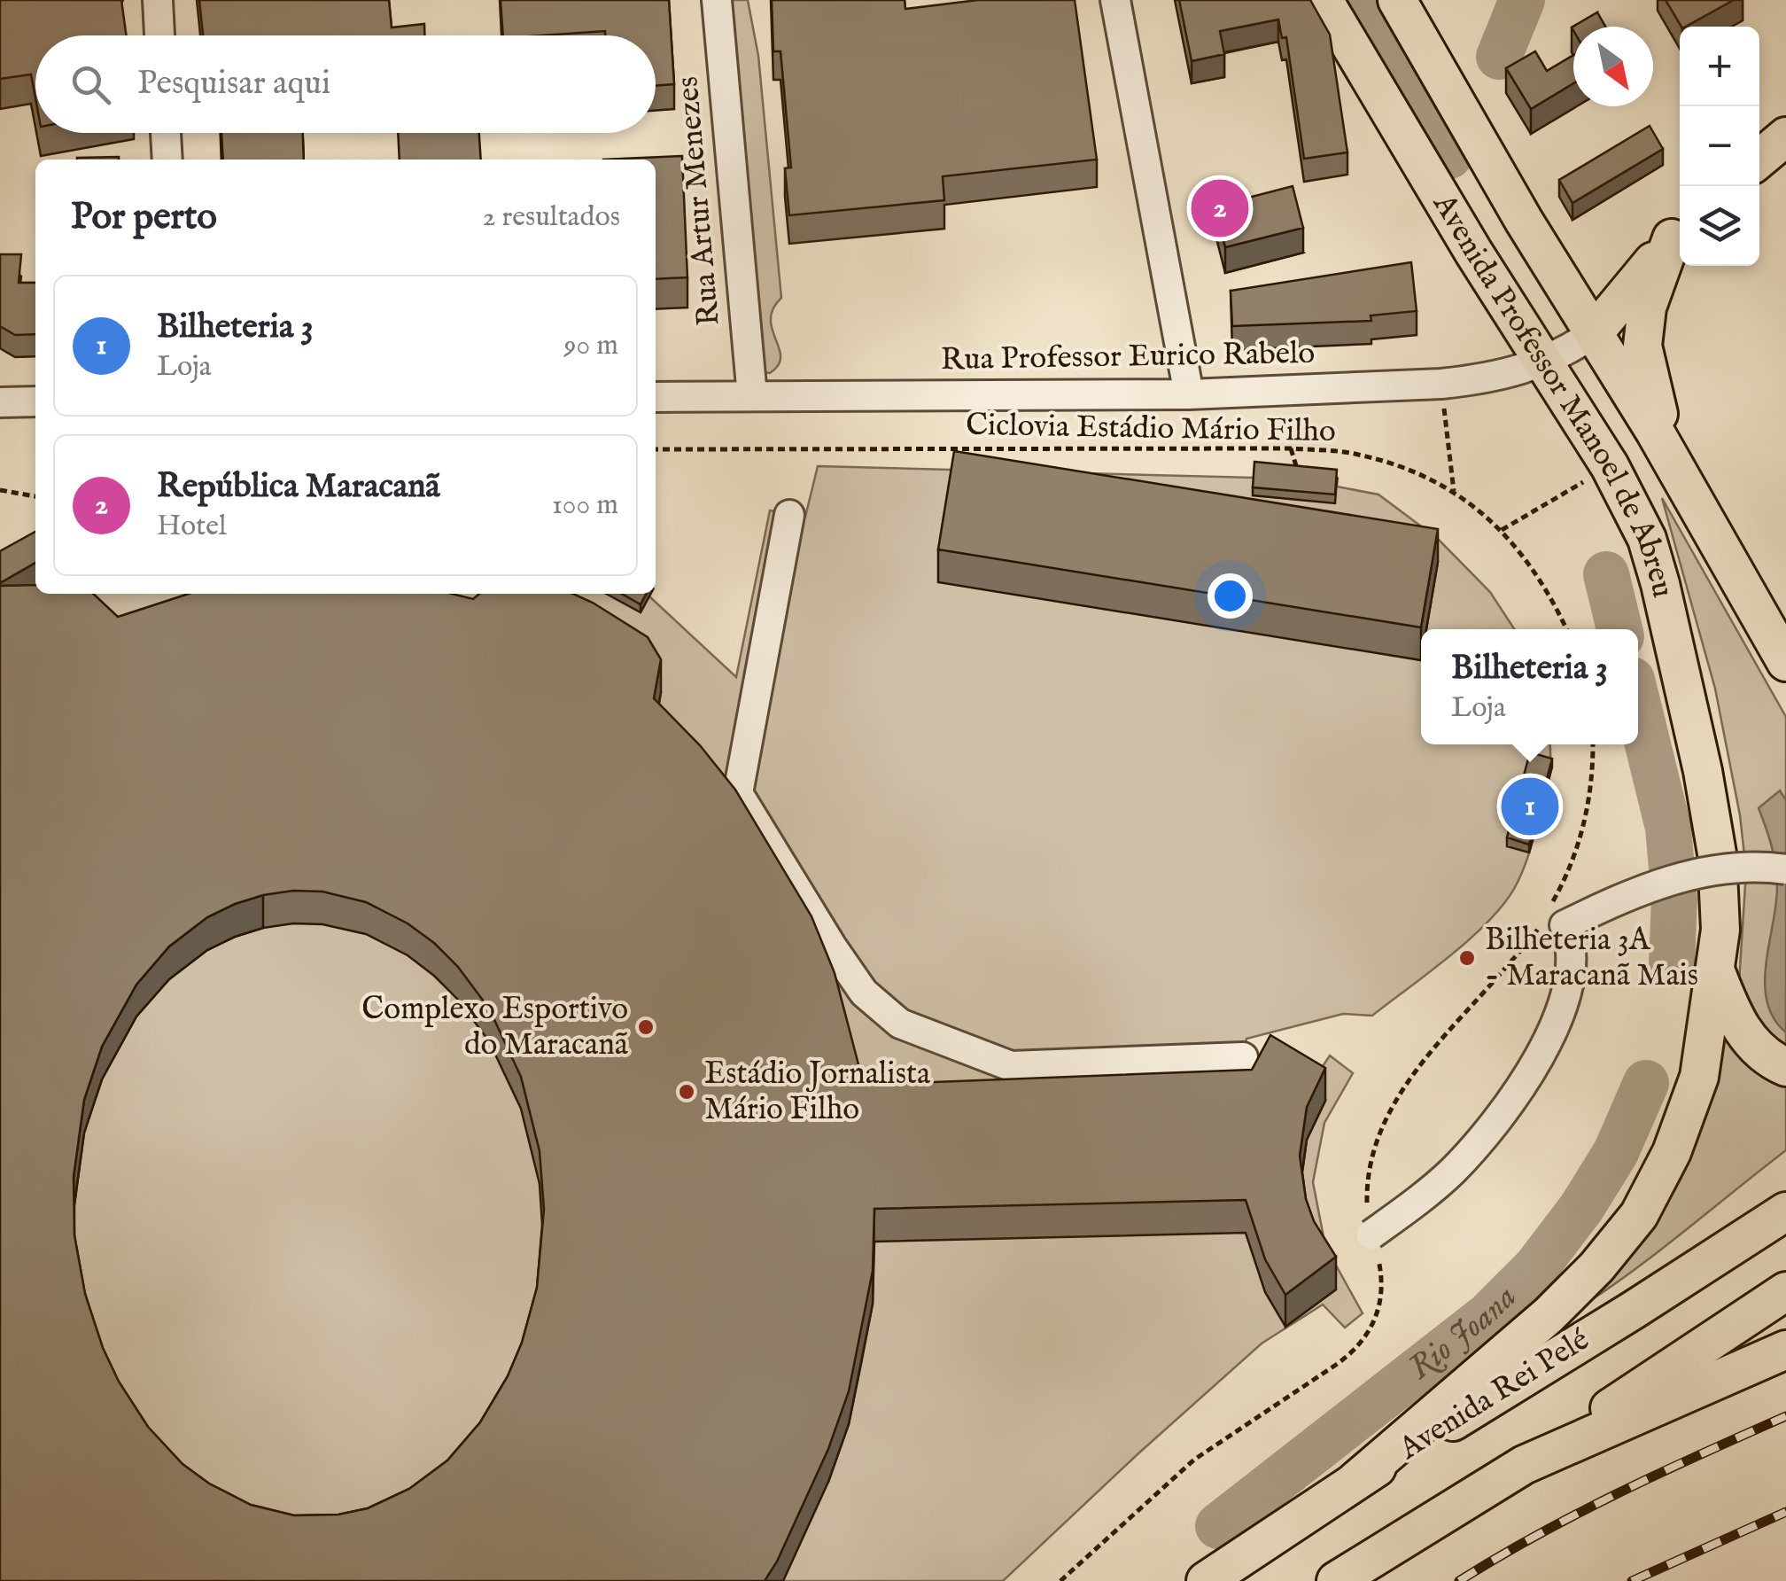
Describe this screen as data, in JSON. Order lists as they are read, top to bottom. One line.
{"streets":{"main road":["Avenida Professor Manoel de Abreu","Avenida Rei Pelé"],"street":["Rua Artur Menezes","Rua Professor Eurico Rabelo"],"path":["Ciclovia Estádio Mário Filho"]},"crossings":[["Rua Artur Menezes","Rua Professor Eurico Rabelo"],["Rua Professor Eurico Rabelo","Avenida Professor Manoel de Abreu"],["Avenida Professor Manoel de Abreu","Avenida Rei Pelé"]],"water":["Rio Joana"],"places":["Bilheteria 3A - Maracanã Mais","Complexo Esportivo do Maracanã","Estádio Jornalista Mário Filho"],"north":"bottom right","page":{"map_buttons":["+","−"],"search":"Pesquisar aqui","heading":["Por perto","2 resultados"],"pins":["2","1"],"list":[{"mark":"1","name":"Bilheteria 3","note":"Loja","value":"90 m"},{"mark":"2","name":"República Maracanã","note":"Hotel","value":"100 m"}],"popup":["Bilheteria 3","Loja"]}}
